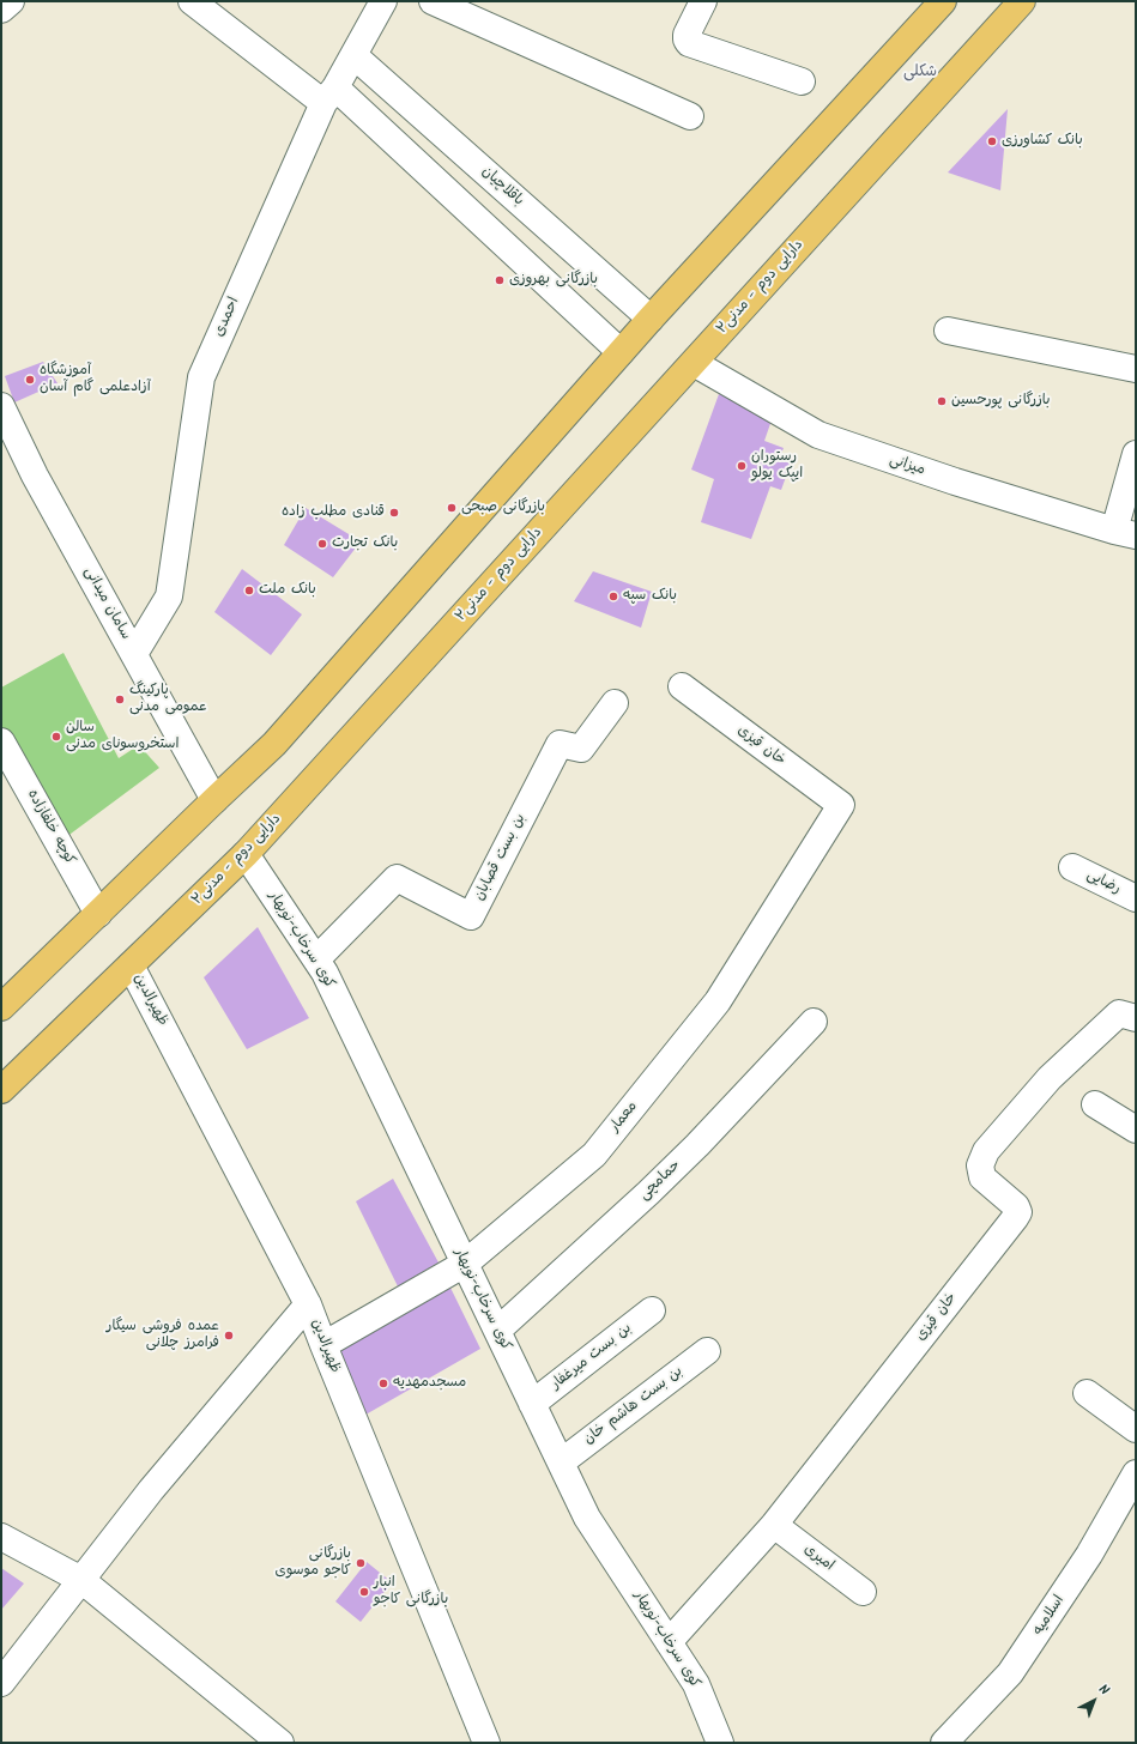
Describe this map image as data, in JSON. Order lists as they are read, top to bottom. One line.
{"streets":{"main road":["دارایی دوم - مدنی۲"],"street":["باقلاچیان","احمدی","میزانی","سامان میدانی","خان قیزی","کوچه خلفازاده","بن بست قصابان","رضایی","کوی سرخاب-نوبهار","ظهیرالدین","معمار","حمامچی","بن بست میرغفار","بن بست هاشم خان","امیری","اسلامیه"]},"crossings":[["باقلاچیان","احمدی"],["دارایی دوم - مدنی۲","میزانی"],["دارایی دوم - مدنی۲","کوی سرخاب-نوبهار"],["دارایی دوم - مدنی۲","ظهیرالدین"],["احمدی","سامان میدانی"],["خان قیزی","کوی سرخاب-نوبهار"],["خان قیزی","معمار"],["خان قیزی","امیری"],["بن بست قصابان","کوی سرخاب-نوبهار"],["کوی سرخاب-نوبهار","معمار"],["کوی سرخاب-نوبهار","حمامچی"],["کوی سرخاب-نوبهار","بن بست میرغفار"],["کوی سرخاب-نوبهار","بن بست هاشم خان"],["ظهیرالدین","معمار"]],"districts":["شکلی"],"places":["بانک کشاورزی","بازرگانی بهروزی","آموزشگاه آزادعلمی گام آسان","بازرگانی پورحسین","رستوران ایپک یولو","بازرگانی صبحی","قنادی مطلب زاده","بانک تجارت","بانک ملت","بانک سپه","پارکینگ عمومی مدنی","سالن استخروسونای مدنی","عمده فروشی سیگار فرامرز چلانی","مسجدمهدیه","بازرگانی کاجو موسوی","انبار بازرگانی کاجو"],"north":"top right"}
